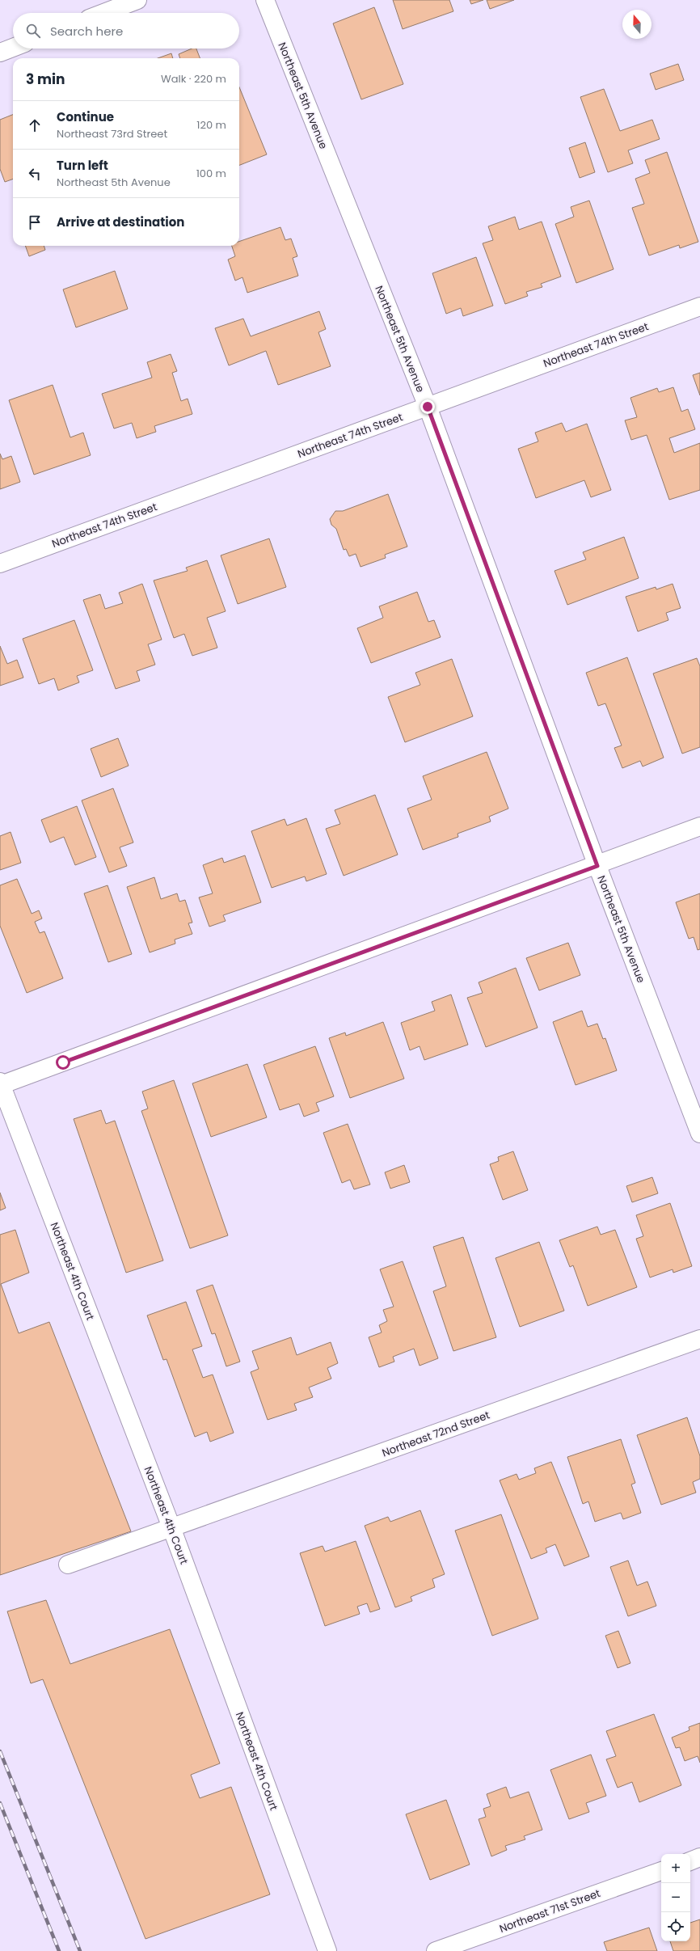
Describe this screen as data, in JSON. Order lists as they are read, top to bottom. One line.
{"streets":{"street":["Northeast 5th Avenue","Northeast 74th Street","Northeast 4th Court","Northeast 72nd Street","Northeast 71st Street"]},"crossings":[["Northeast 5th Avenue","Northeast 74th Street"],["Northeast 4th Court","Northeast 72nd Street"]],"north":"top","page":{"search":"Search here","heading":["3 min","Walk · 220 m"],"list":[["Continue","Northeast 73rd Street","120 m"],["Turn left","Northeast 5th Avenue","100 m"],"Arrive at destination"],"map_buttons":["+","−"]}}
